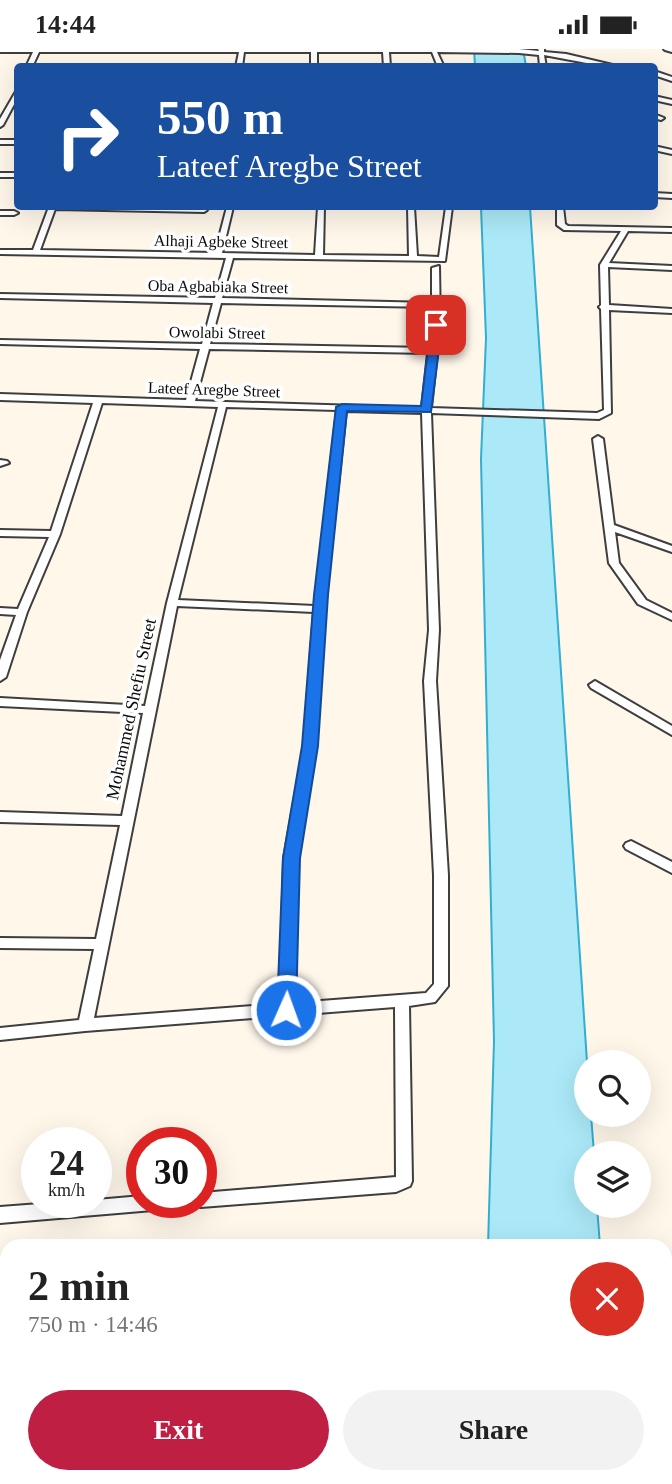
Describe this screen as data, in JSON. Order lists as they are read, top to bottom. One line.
{"streets":{"street":["Alhaji Agbeke Street","Oba Agbabiaka Street","Owolabi Street","Lateef Aregbe Street","Mohammed Shefiu Street"]},"crossings":[["Lateef Aregbe Street","Mohammed Shefiu Street"]],"page":{"status":"14:44","turn":["550 m","Lateef Aregbe Street"],"speed":"24 km/h","limit":"30","heading":["2 min","750 m · 14:46"],"buttons":["Exit","Share"]}}
